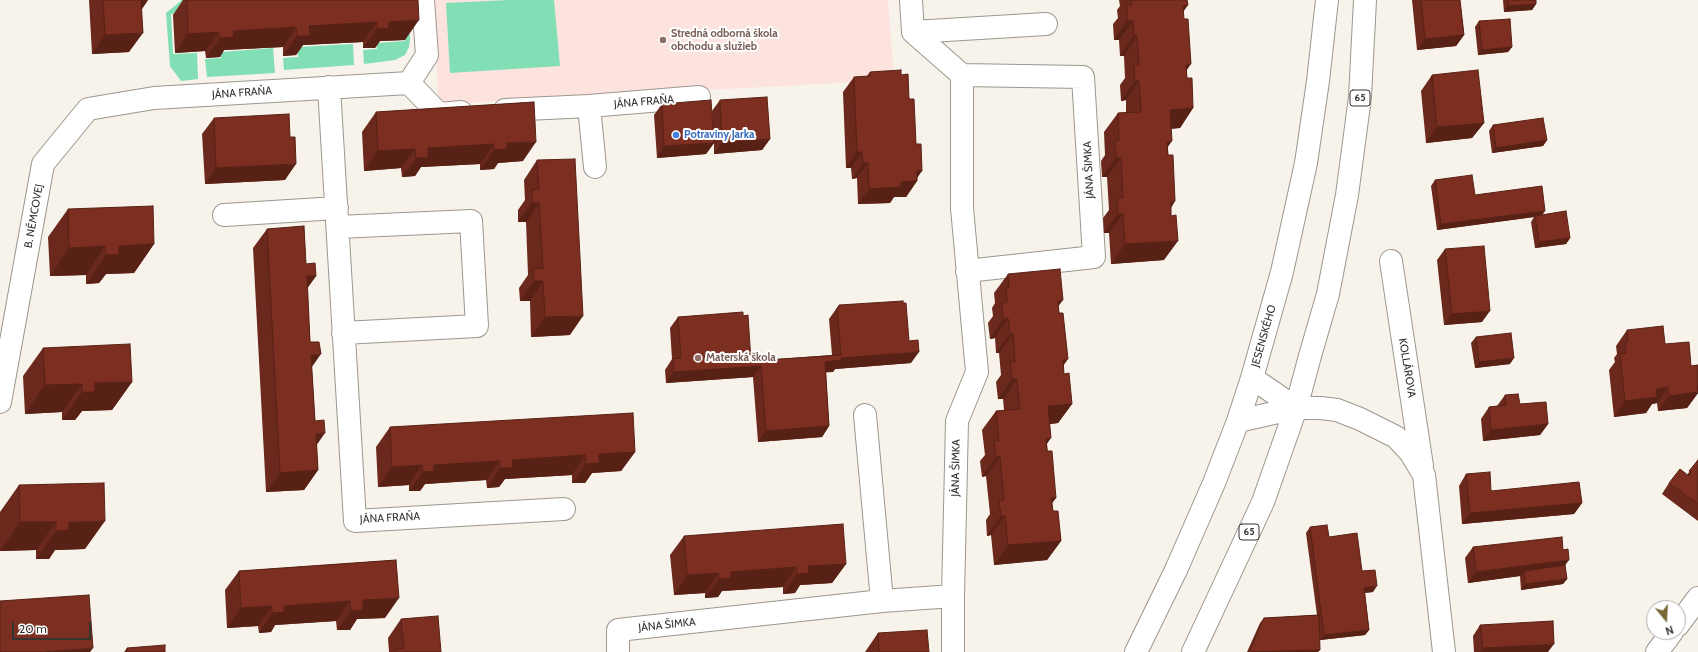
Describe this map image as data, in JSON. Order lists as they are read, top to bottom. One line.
{"streets":{"street":["JÁNA FRAŇA","65","JÁNA ŠIMKA","B. NĚMCOVEJ","JESENSKÉHO","KOLLÁROVA"]},"crossings":[["JÁNA FRAŇA","B. NĚMCOVEJ"],["65","KOLLÁROVA"],["JESENSKÉHO","KOLLÁROVA"]],"places":["Stredná odborná škola obchodu a služieb","Potraviny Jarka","Materská škola"],"scale_bar":"20 m","north":"bottom"}
